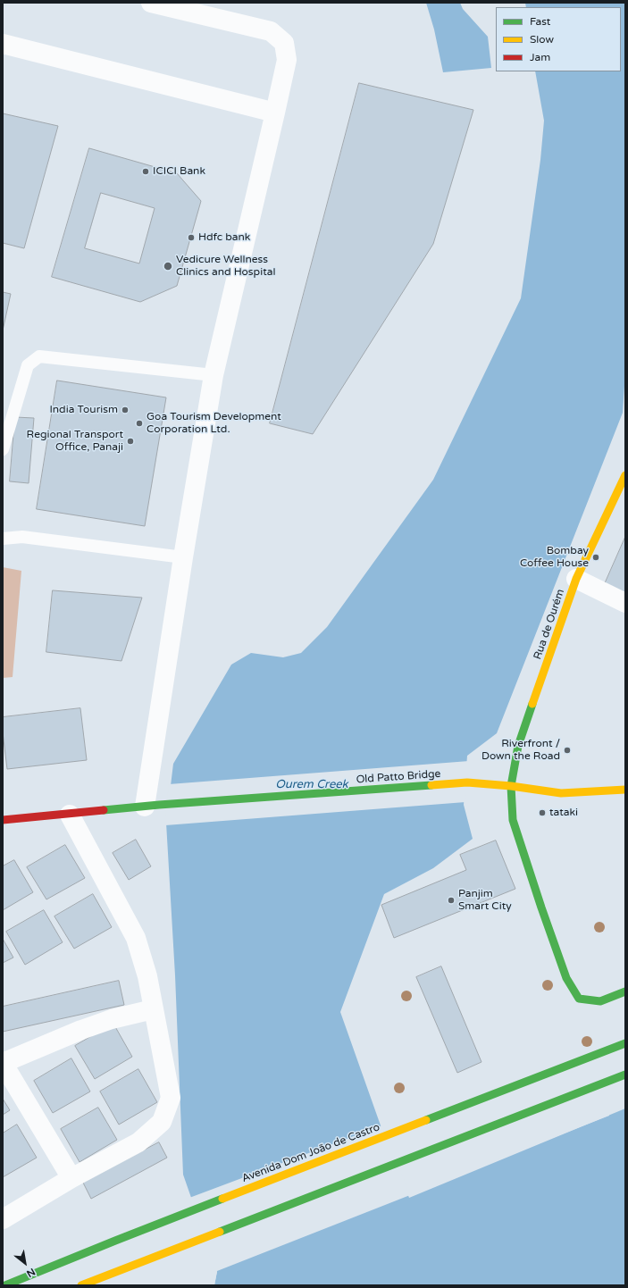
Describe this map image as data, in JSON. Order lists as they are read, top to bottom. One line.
{"streets":{"main road":["Rua de Ourém","Old Patto Bridge","Avenida Dom João de Castro"]},"crossings":[["Rua de Ourém","Old Patto Bridge"]],"water":["Ourem Creek"],"places":["ICICI Bank","Hdfc bank","Vedicure Wellness Clinics and Hospital","India Tourism","Goa Tourism Development Corporation Ltd.","Regional Transport Office, Panaji","Bombay Coffee House","Riverfront / Down the Road","tataki","Panjim Smart City"],"legend":["Fast","Slow","Jam"],"north":"bottom right"}
